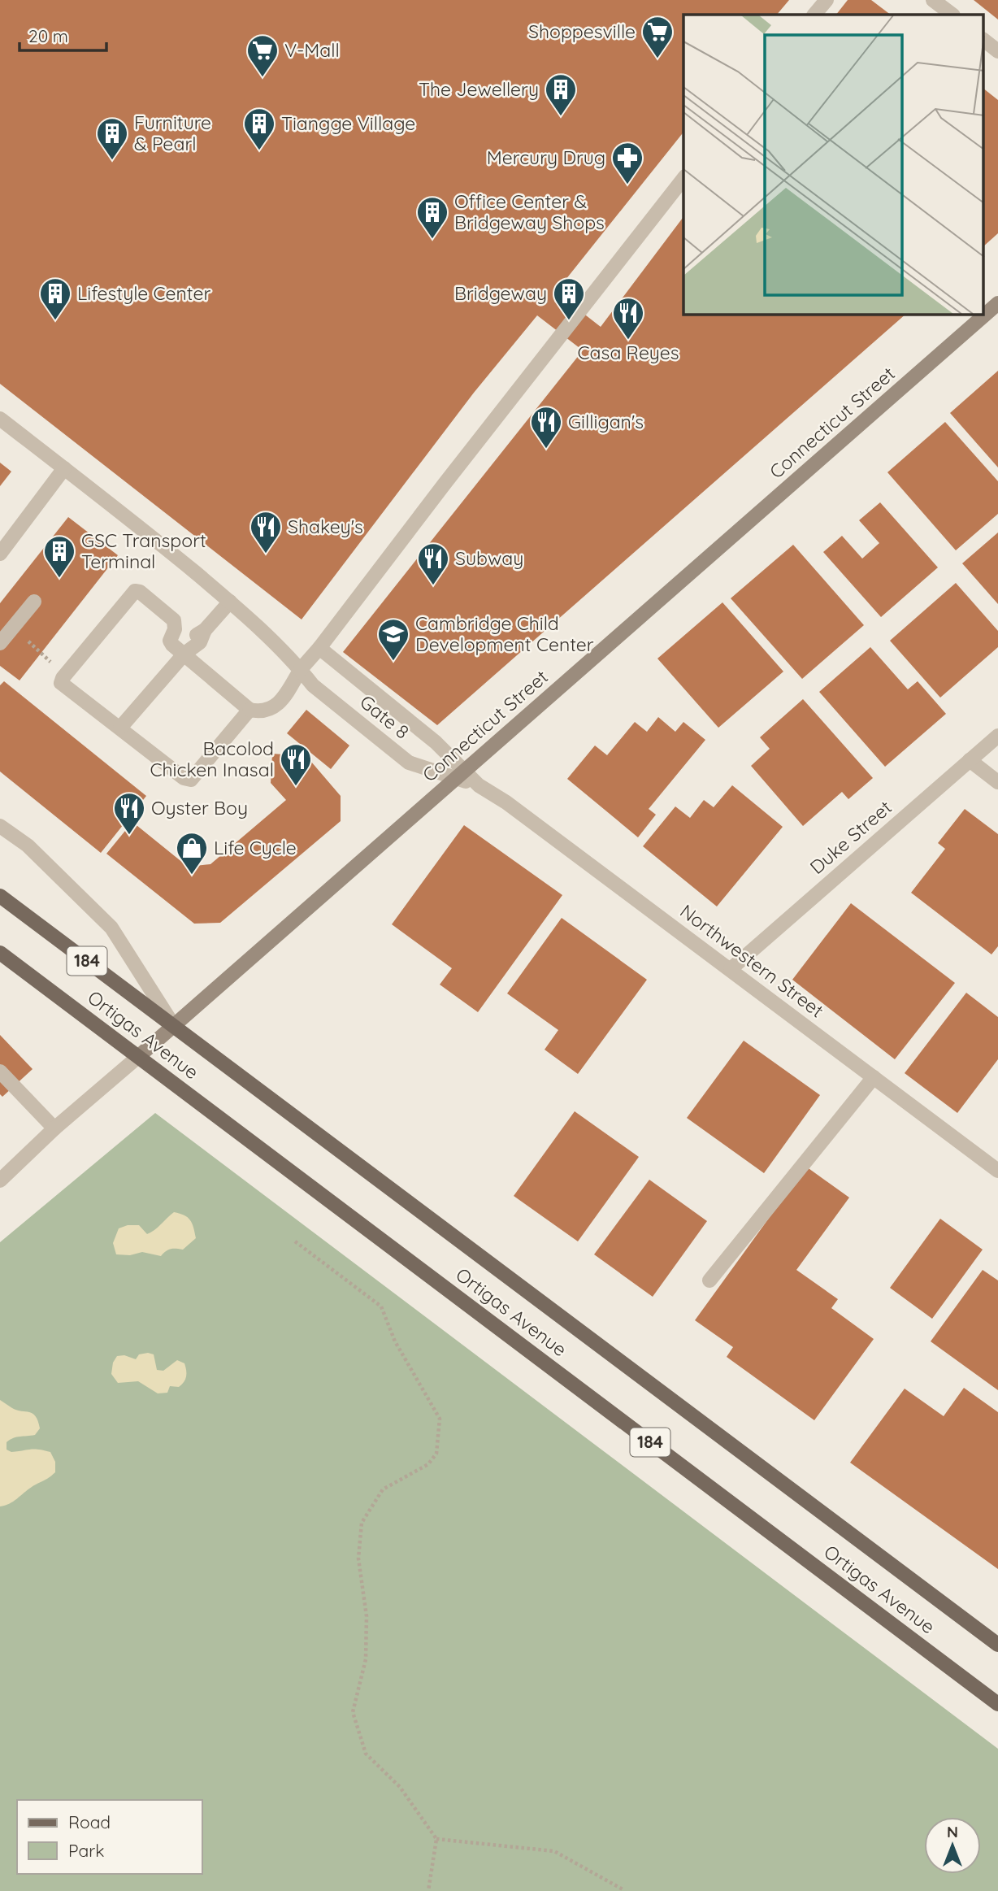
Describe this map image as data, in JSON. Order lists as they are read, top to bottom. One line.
{"streets":{"main road":["184","Ortigas Avenue"],"street":["Connecticut Street","Gate 8","Duke Street","Northwestern Street"]},"crossings":[["Connecticut Street","Gate 8"],["Connecticut Street","Northwestern Street"],["Connecticut Street","Ortigas Avenue"],["Gate 8","Northwestern Street"],["Duke Street","Northwestern Street"]],"places":{"supermarket":["Shoppesville","V-Mall"],"building":["The Jewellery","Tiangge Village","Furniture & Pearl","Office Center & Bridgeway Shops","Lifestyle Center","Bridgeway","GSC Transport Terminal"],"pharmacy":["Mercury Drug"],"restaurant":["Casa Reyes","Gilligan's","Shakey's","Subway","Bacolod Chicken Inasal","Oyster Boy"],"school or university":["Cambridge Child Development Center"],"shop":["Life Cycle"]},"legend":["Road","Park"],"scale_bar":"20 m","north":"top"}
